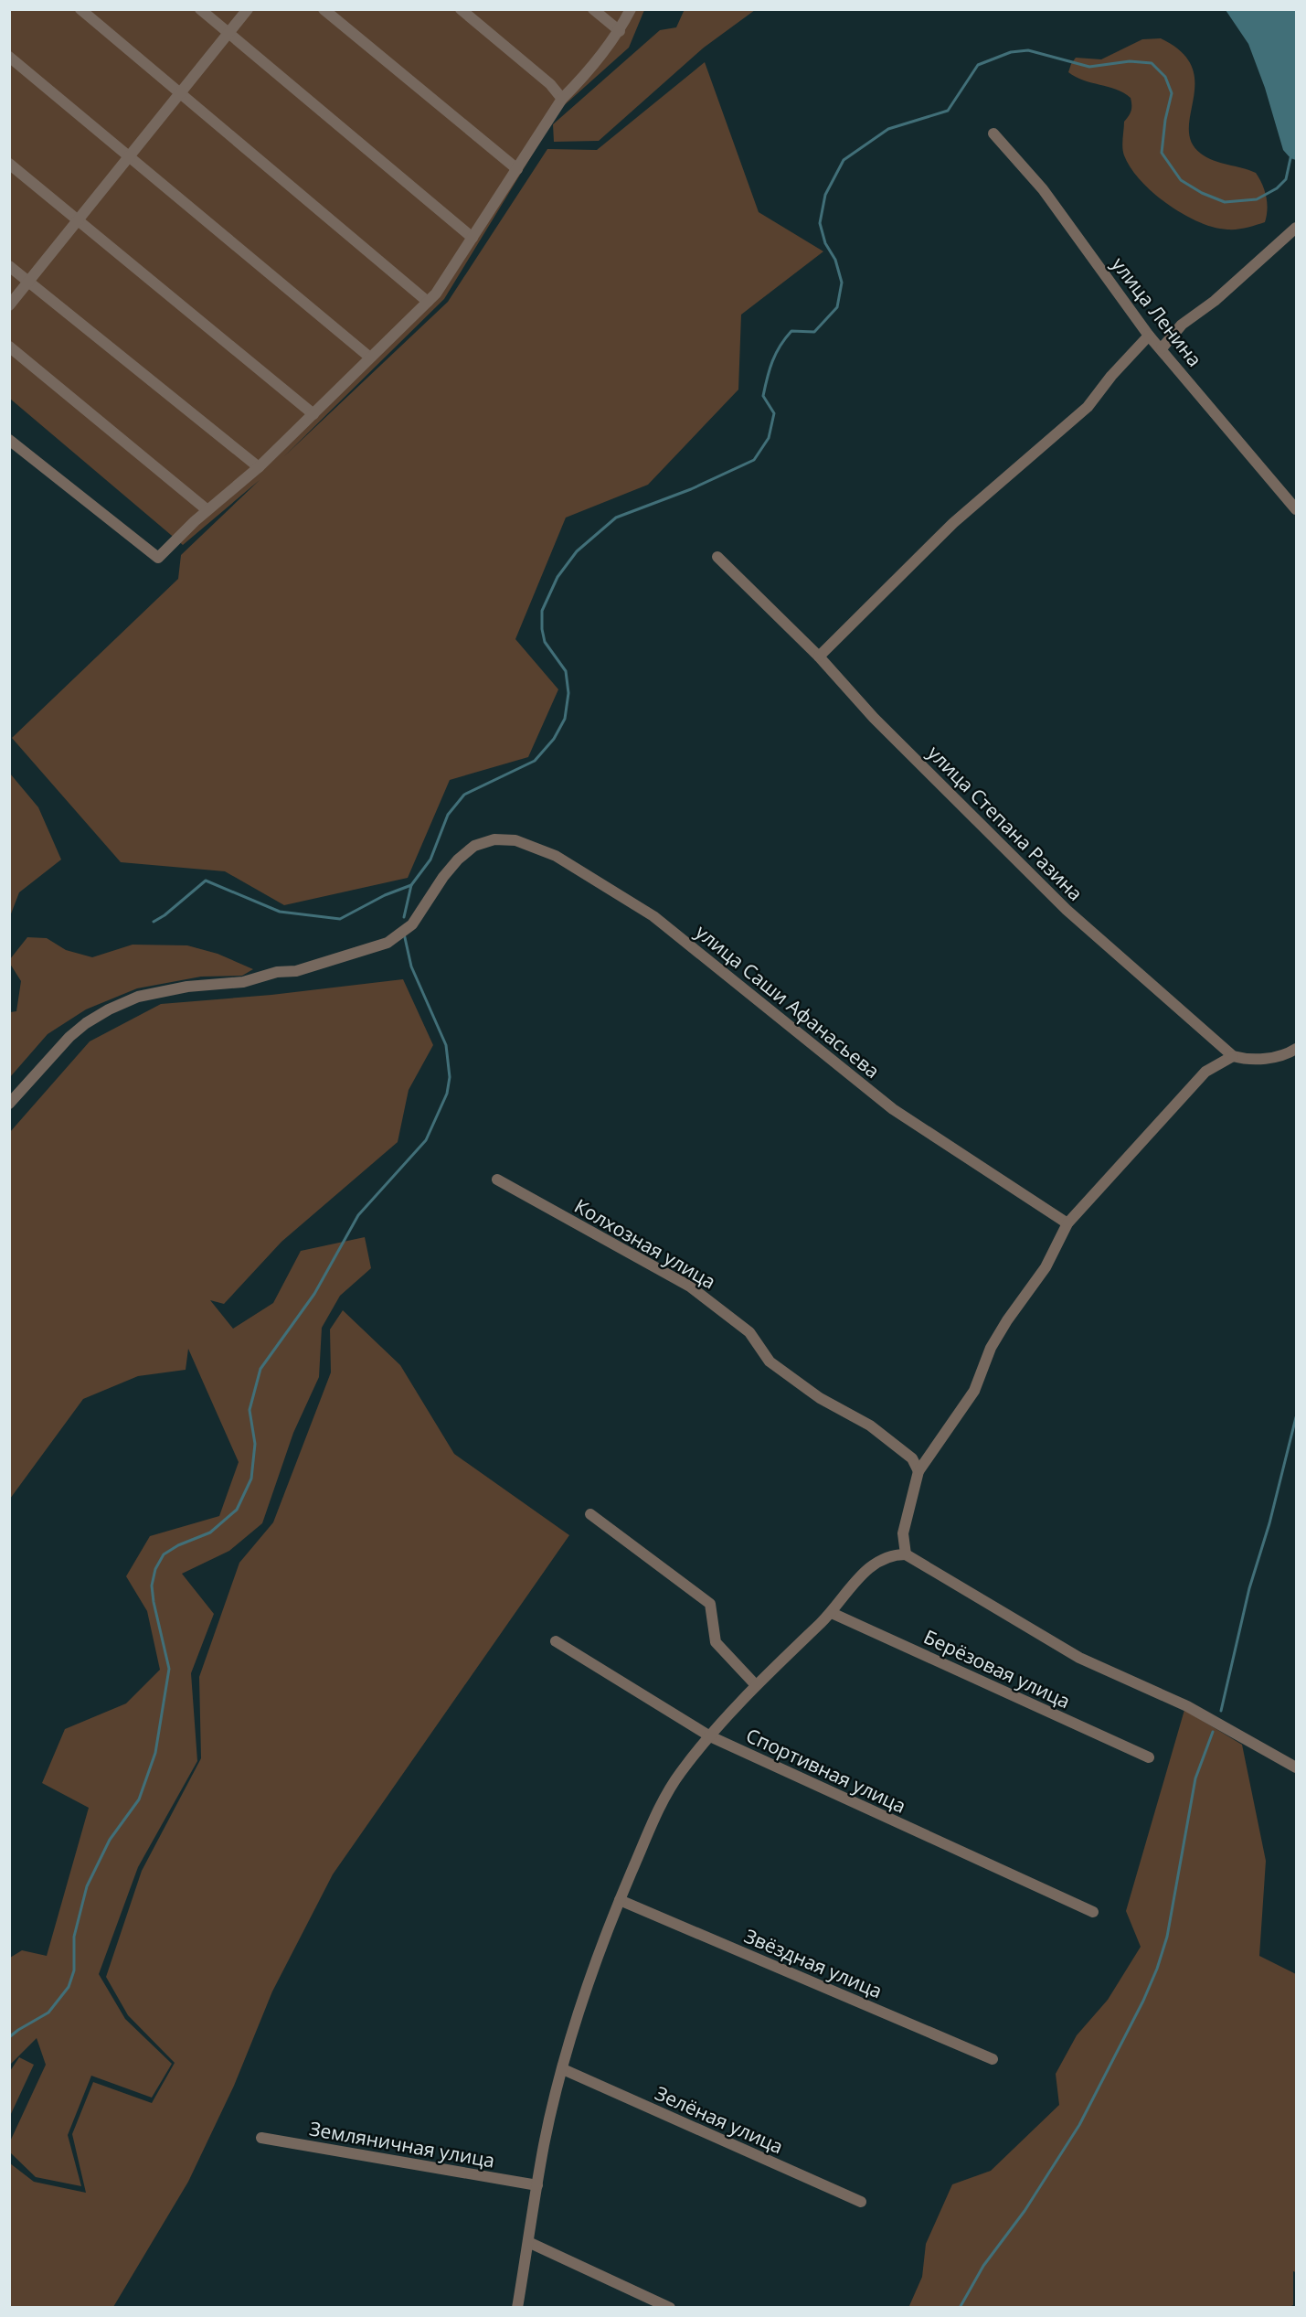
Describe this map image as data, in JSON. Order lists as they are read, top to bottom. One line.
{"streets":{"street":["улица Ленина","улица Степана Разина","улица Саши Афанасьева","Колхозная улица","Берёзовая улица","Спортивная улица","Звёздная улица","Зелёная улица","Земляничная улица"]}}
